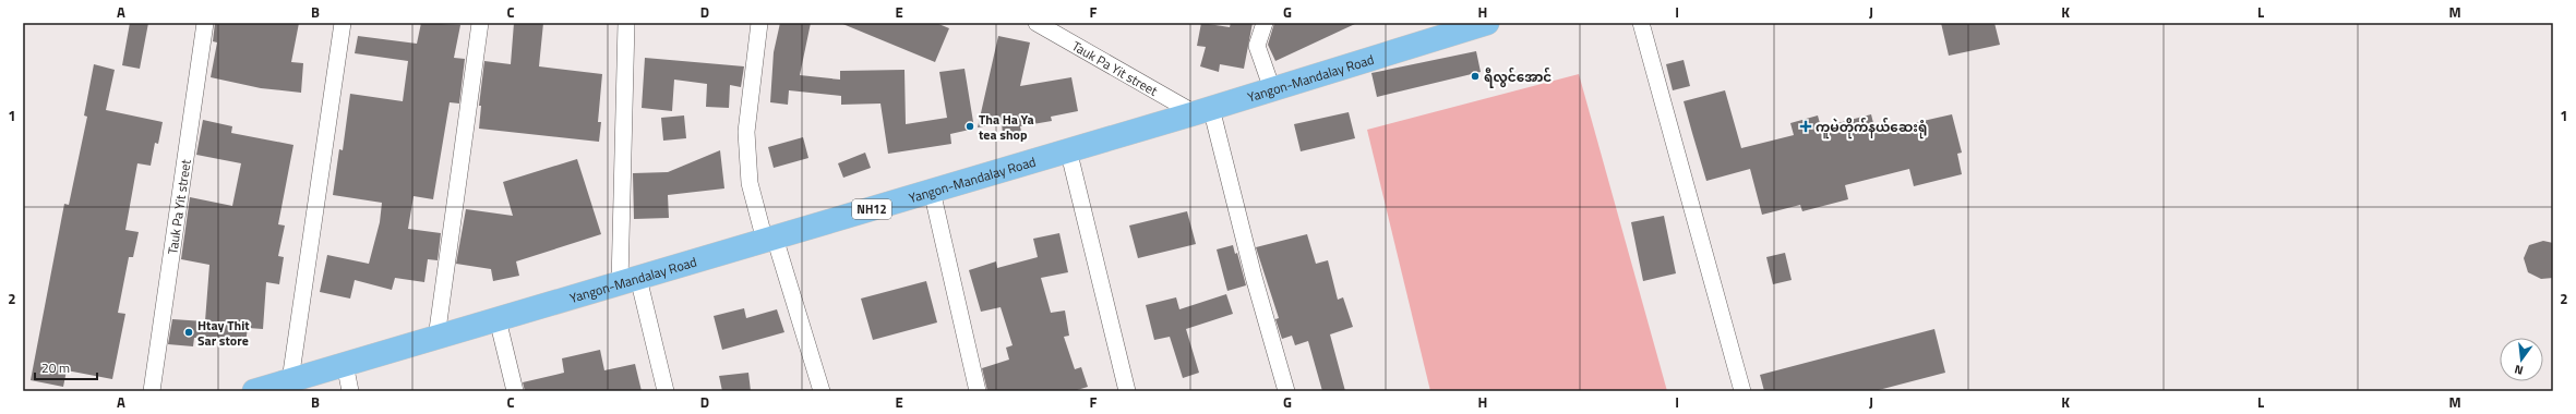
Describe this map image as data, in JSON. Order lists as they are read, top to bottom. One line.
{"streets":{"highway":["Yangon-Mandalay Road","NH12"],"street":["Tauk Pa Yit street"]},"crossings":[["Tauk Pa Yit street","Yangon-Mandalay Road"]],"places":{"other":["ရီလွင်အောင်","Tha Ha Ya tea shop","Htay Thit Sar store"],"health":["ကူမဲတိုက်နယ်ဆေးရုံ"]},"scale_bar":"20 m","north":"bottom","grid":{"columns":["A","B","C","D","E","F","G","H","I","J","K","L","M"],"rows":["1","2"]}}
